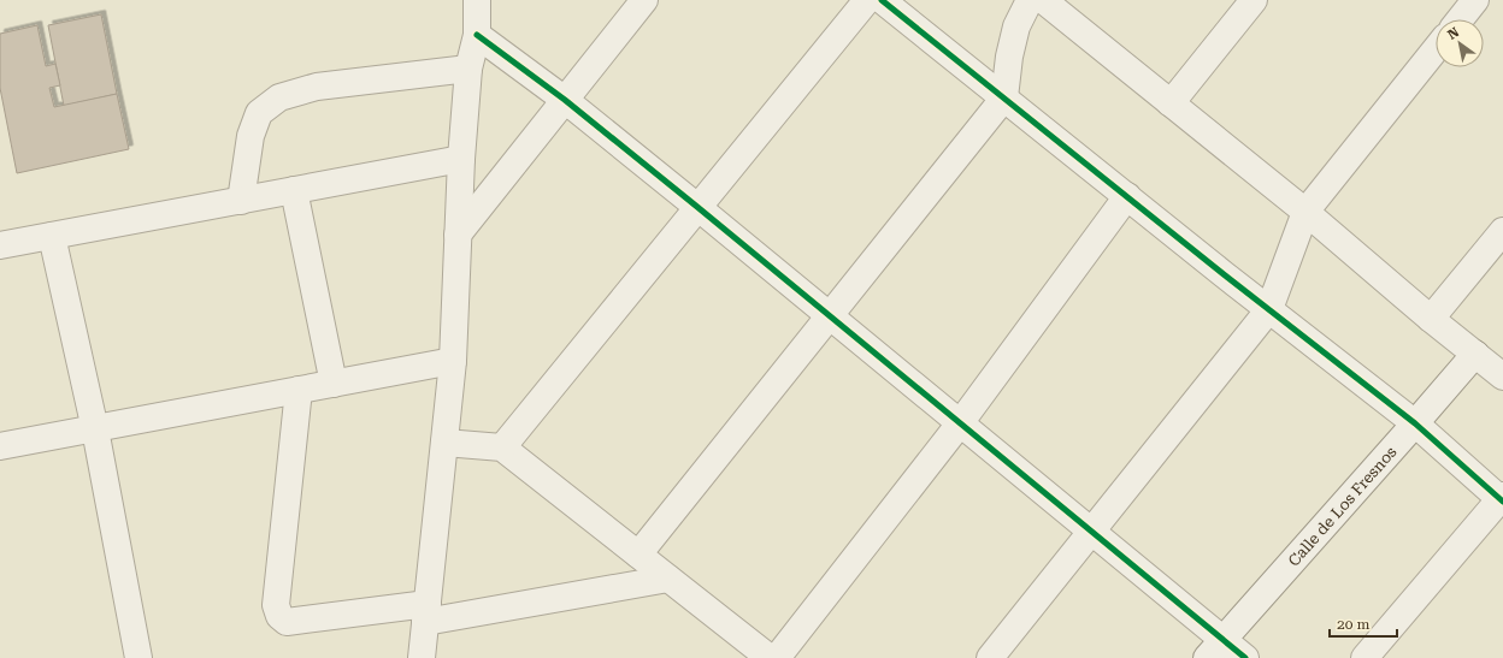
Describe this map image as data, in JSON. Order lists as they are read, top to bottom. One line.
{"streets":{"street":["Calle de Los Fresnos"]},"scale_bar":"20 m","north":"top left"}
